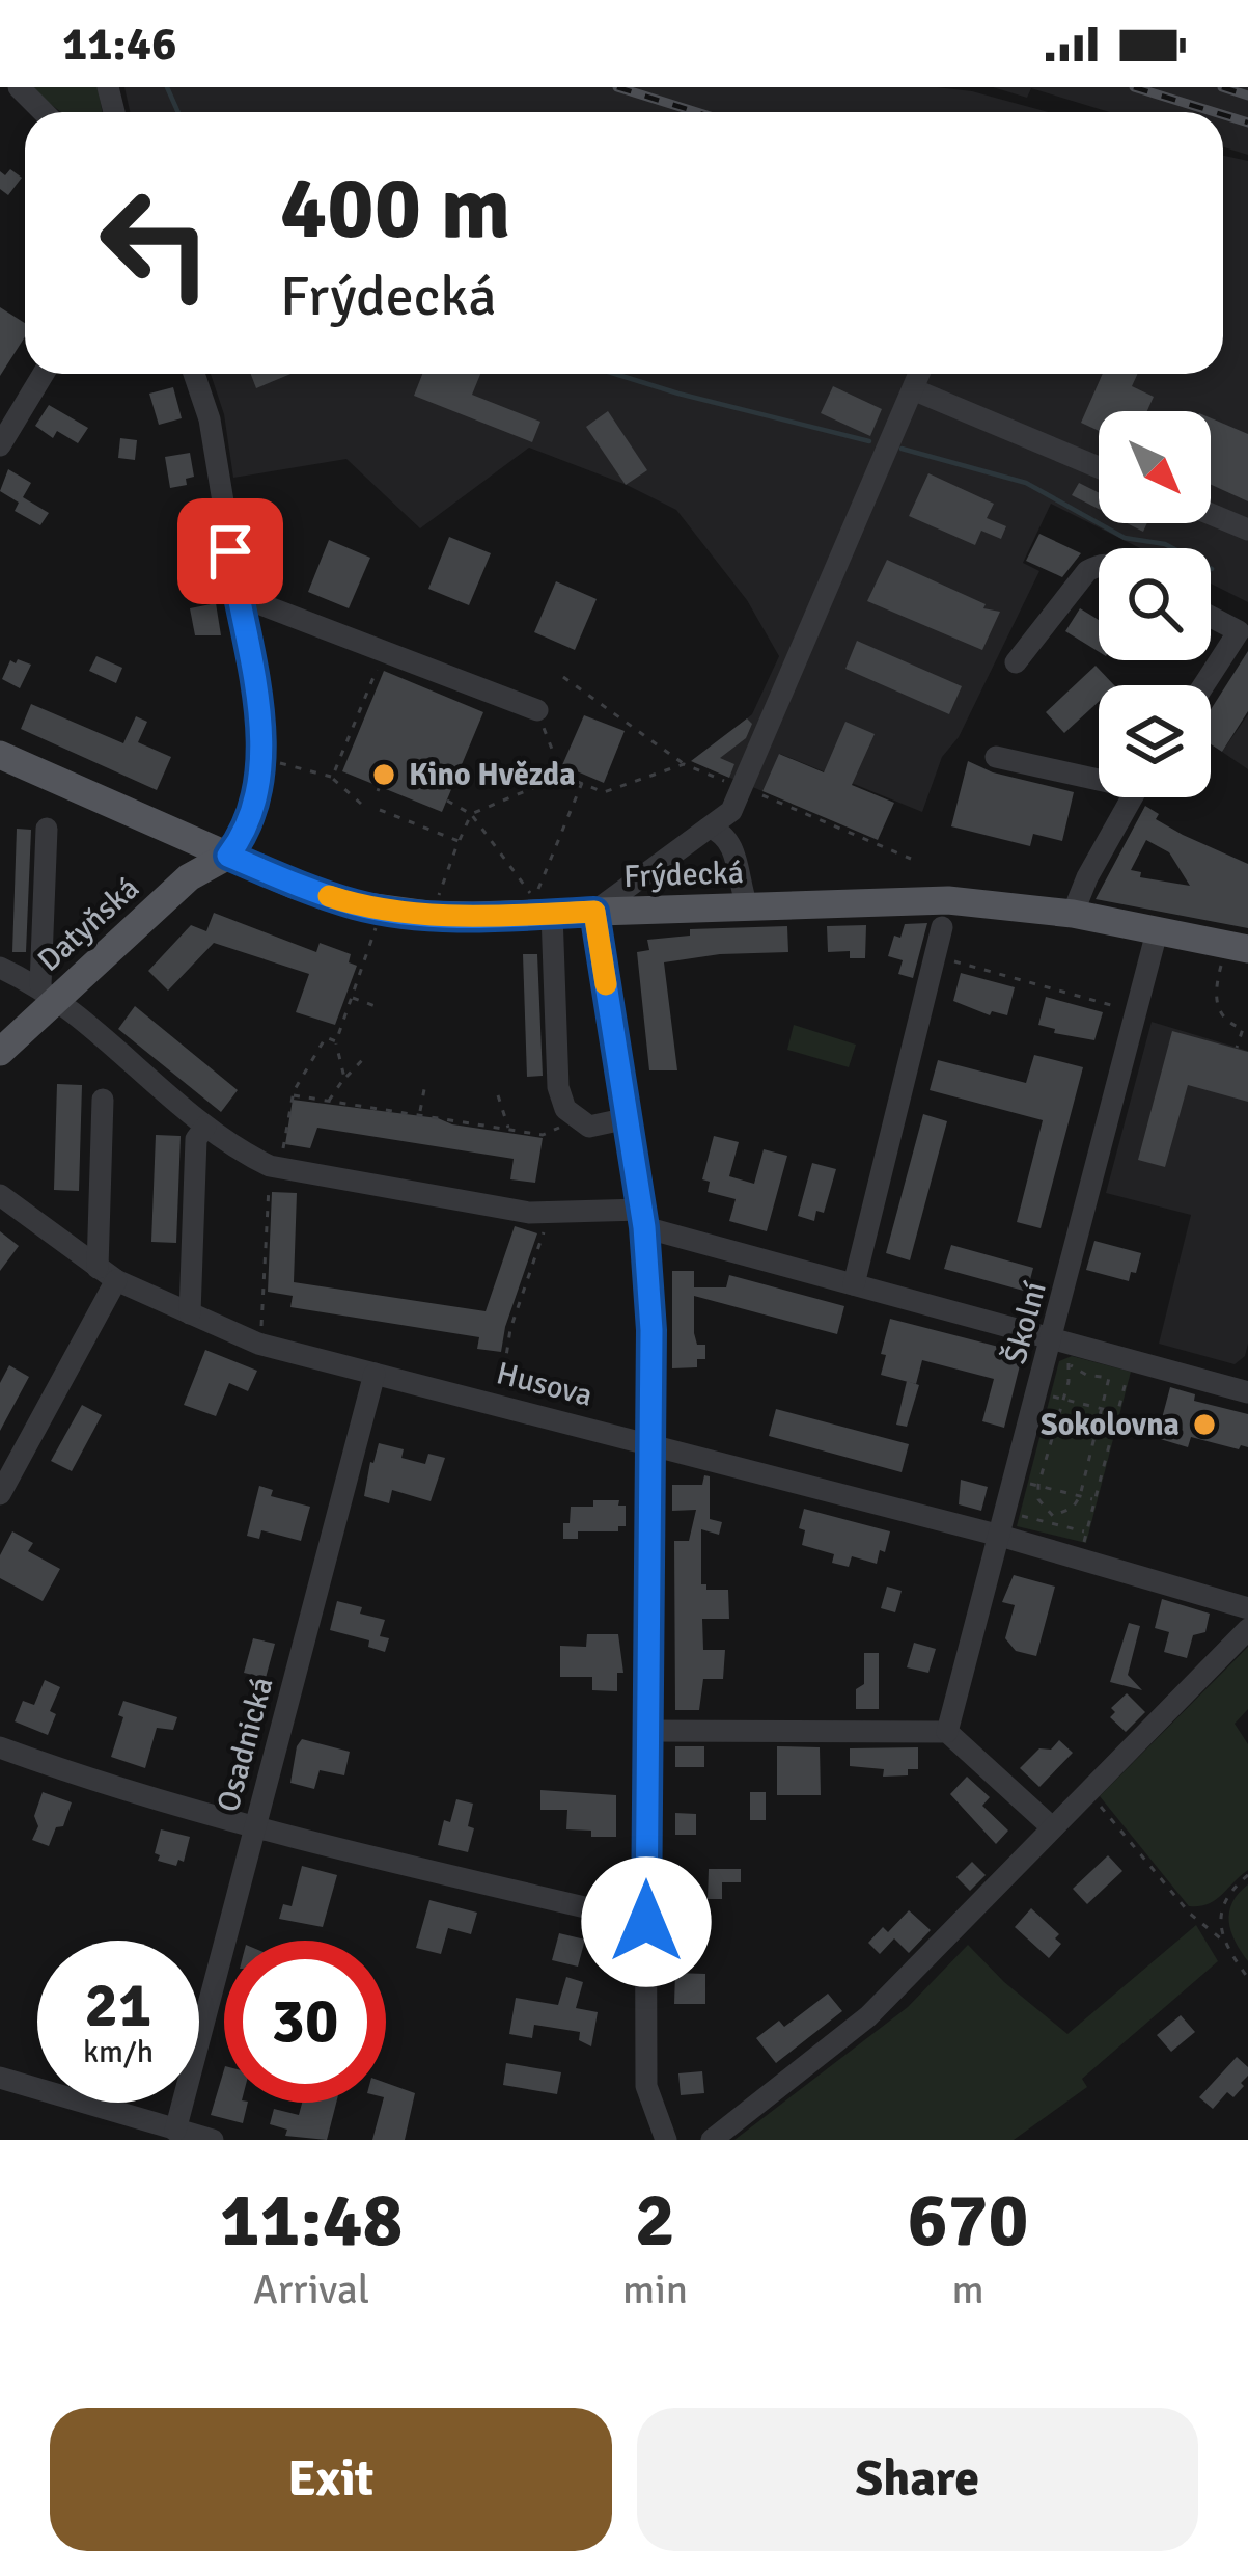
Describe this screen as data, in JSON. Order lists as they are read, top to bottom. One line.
{"streets":{"main road":["Frýdecká","Datyňská"],"street":["Školní","Husova","Osadnická"]},"crossings":[["Frýdecká","Datyňská"],["Frýdecká","Školní"],["Školní","Husova"],["Husova","Osadnická"]],"places":["Kino Hvězda","Sokolovna"],"north":"bottom right","page":{"status":"11:46","turn":["400 m","Frýdecká"],"speed":"21 km/h","limit":"30","eta":["11:48","Arrival","2","min","670","m"],"buttons":["Exit","Share"]}}
